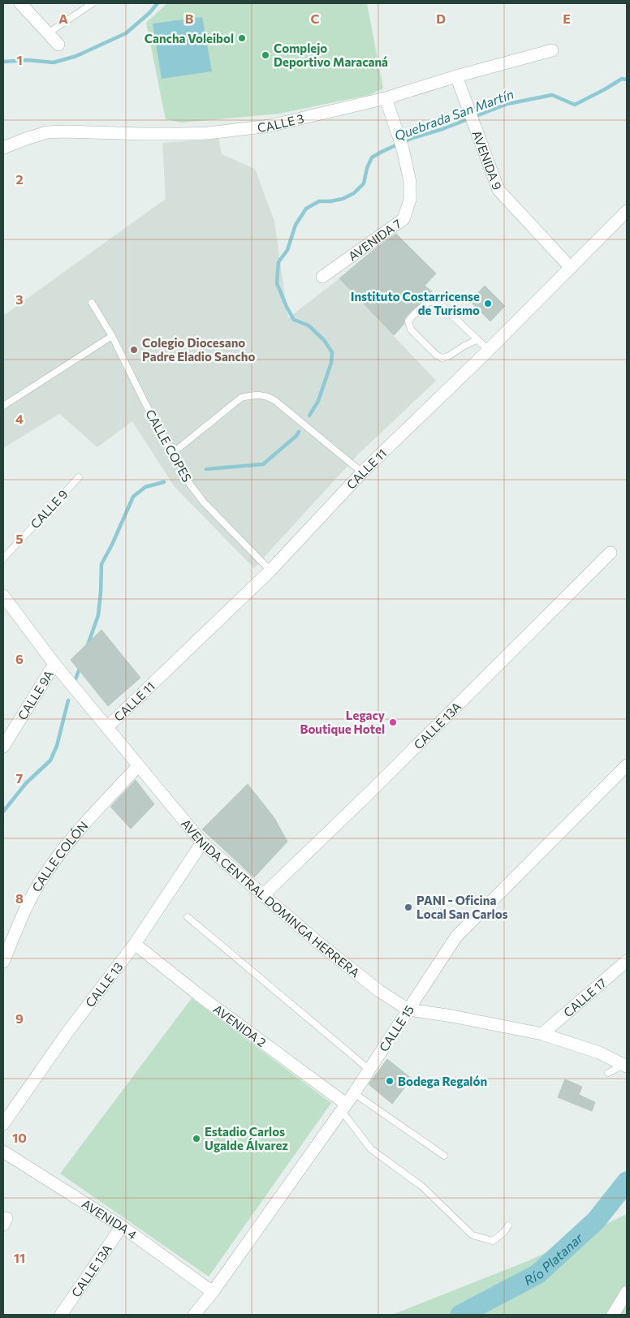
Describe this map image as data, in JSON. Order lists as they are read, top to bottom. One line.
{"streets":{"street":["CALLE 3","AVENIDA 9","AVENIDA 7","CALLE 11","CALLE 9A","CALLE 13A","CALLE COLÓN","AVENIDA CENTRAL DOMINGA HERRERA","CALLE 13","CALLE 17","AVENIDA 2","CALLE 15","AVENIDA 4"],"lane":["CALLE COPES","CALLE 9"]},"crossings":[["CALLE 3","AVENIDA 9"],["CALLE 3","AVENIDA 7"],["AVENIDA 9","CALLE 11"],["CALLE COPES","CALLE 11"],["CALLE 11","AVENIDA CENTRAL DOMINGA HERRERA"],["CALLE 9A","AVENIDA CENTRAL DOMINGA HERRERA"],["CALLE 13A","AVENIDA CENTRAL DOMINGA HERRERA"],["CALLE 13A","AVENIDA 4"],["CALLE COLÓN","AVENIDA CENTRAL DOMINGA HERRERA"],["AVENIDA CENTRAL DOMINGA HERRERA","CALLE 13"],["AVENIDA CENTRAL DOMINGA HERRERA","CALLE 17"],["AVENIDA CENTRAL DOMINGA HERRERA","CALLE 15"],["CALLE 13","AVENIDA 2"],["AVENIDA 2","CALLE 15"],["CALLE 15","AVENIDA 4"]],"water":["Quebrada San Martín","Río Platanar"],"places":["Cancha Voleibol","Complejo Deportivo Maracaná","Instituto Costarricense de Turismo","Colegio Diocesano Padre Eladio Sancho","Legacy Boutique Hotel","PANI - Oficina Local San Carlos","Bodega Regalón","Estadio Carlos Ugalde Álvarez"],"grid":{"columns":["A","B","C","D","E"],"rows":["1","2","3","4","5","6","7","8","9","10","11"]}}
